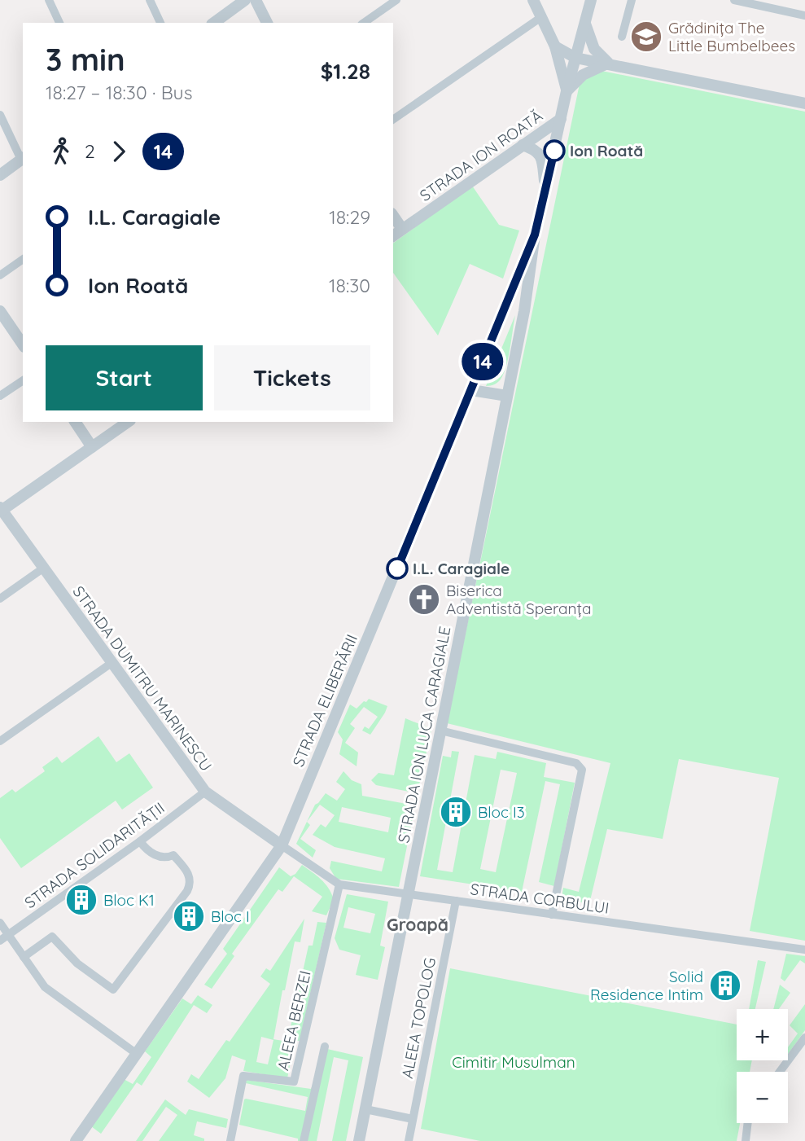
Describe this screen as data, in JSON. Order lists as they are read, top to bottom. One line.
{"streets":{"street":["STRADA ION ROATĂ","STRADA DUMITRU MARINESCU","STRADA ELIBERĂRII","STRADA ION LUCA CARAGIALE","STRADA SOLIDARITĂȚII","STRADA CORBULUI","ALEEA TOPOLOG","ALEEA BERZEI"]},"crossings":[["STRADA ION ROATĂ","STRADA ION LUCA CARAGIALE"],["STRADA DUMITRU MARINESCU","STRADA ELIBERĂRII"],["STRADA DUMITRU MARINESCU","STRADA SOLIDARITĂȚII"],["STRADA DUMITRU MARINESCU","STRADA CORBULUI"],["STRADA ELIBERĂRII","STRADA ION LUCA CARAGIALE"],["STRADA ELIBERĂRII","STRADA CORBULUI"],["STRADA ION LUCA CARAGIALE","STRADA CORBULUI"],["STRADA CORBULUI","ALEEA TOPOLOG"],["STRADA CORBULUI","ALEEA BERZEI"]],"districts":["Groapă"],"parks":["Cimitir Musulman"],"places":{"school or university":["Grădinița The Little Bumbelbees"],"other":["Ion Roată","I.L. Caragiale"],"church":["Biserica Adventistă Speranța"],"building":["Bloc I3","Bloc K1","Bloc I","Solid Residence Intim"]},"lines":["bus line 14"],"page":{"on_map":"14","heading":["3 min","18:27 – 18:30 · Bus","$1.28"],"legs":["2","14"],"list":[{"name":"I.L. Caragiale","value":"18:29"},{"name":"Ion Roată","value":"18:30"}],"buttons":["Start","Tickets"],"map_buttons":["+","−"]}}
